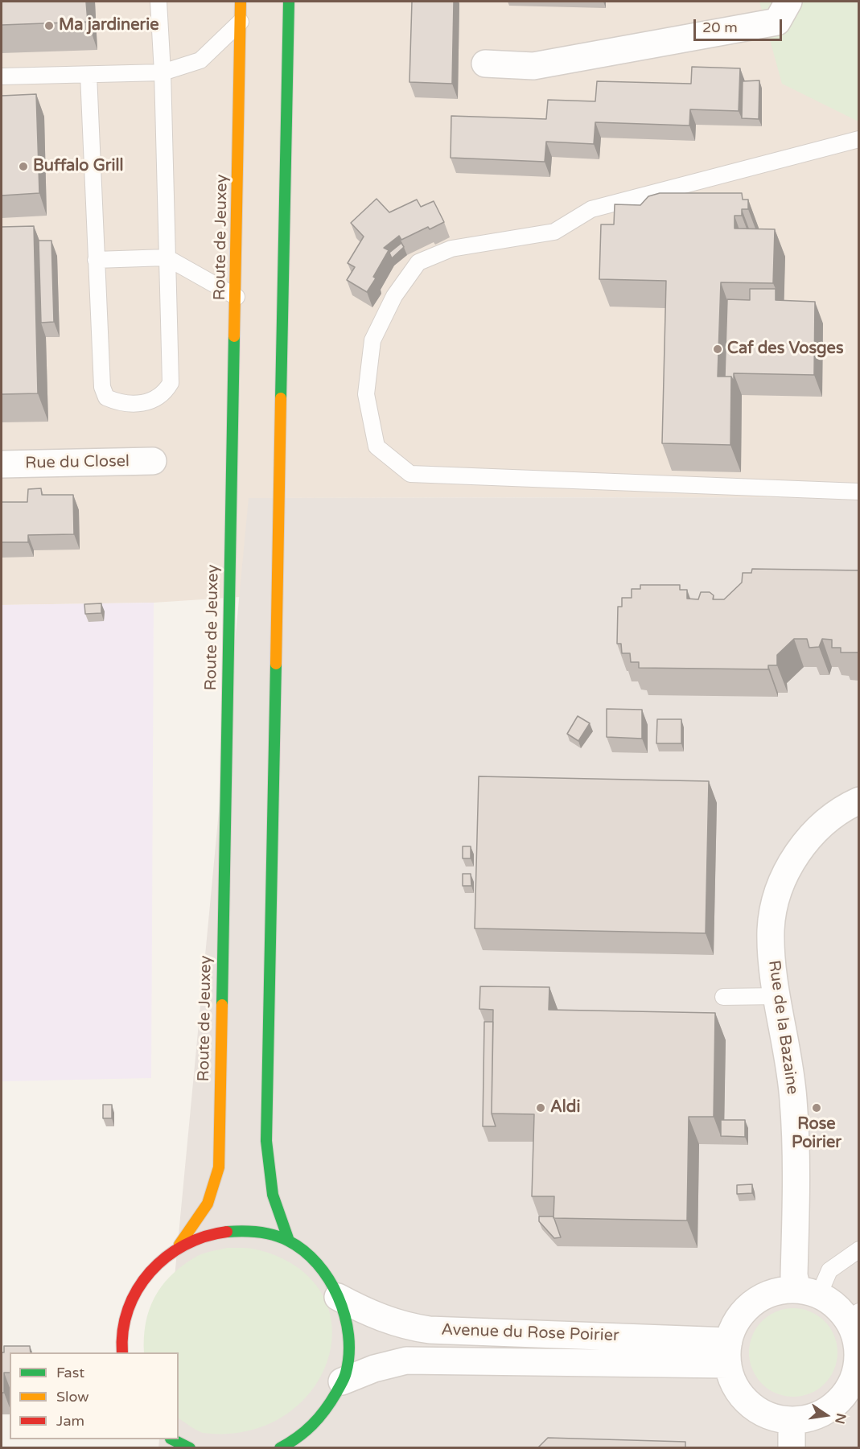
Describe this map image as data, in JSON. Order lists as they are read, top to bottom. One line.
{"streets":{"main road":["Route de Jeuxey"],"street":["Rue du Closel","Rue de la Bazaine","Avenue du Rose Poirier"]},"crossings":[["Rue de la Bazaine","Avenue du Rose Poirier"]],"places":["Ma jardinerie","Buffalo Grill","Caf des Vosges","Aldi","Rose Poirier"],"legend":["Fast","Slow","Jam"],"scale_bar":"20 m","north":"right"}
